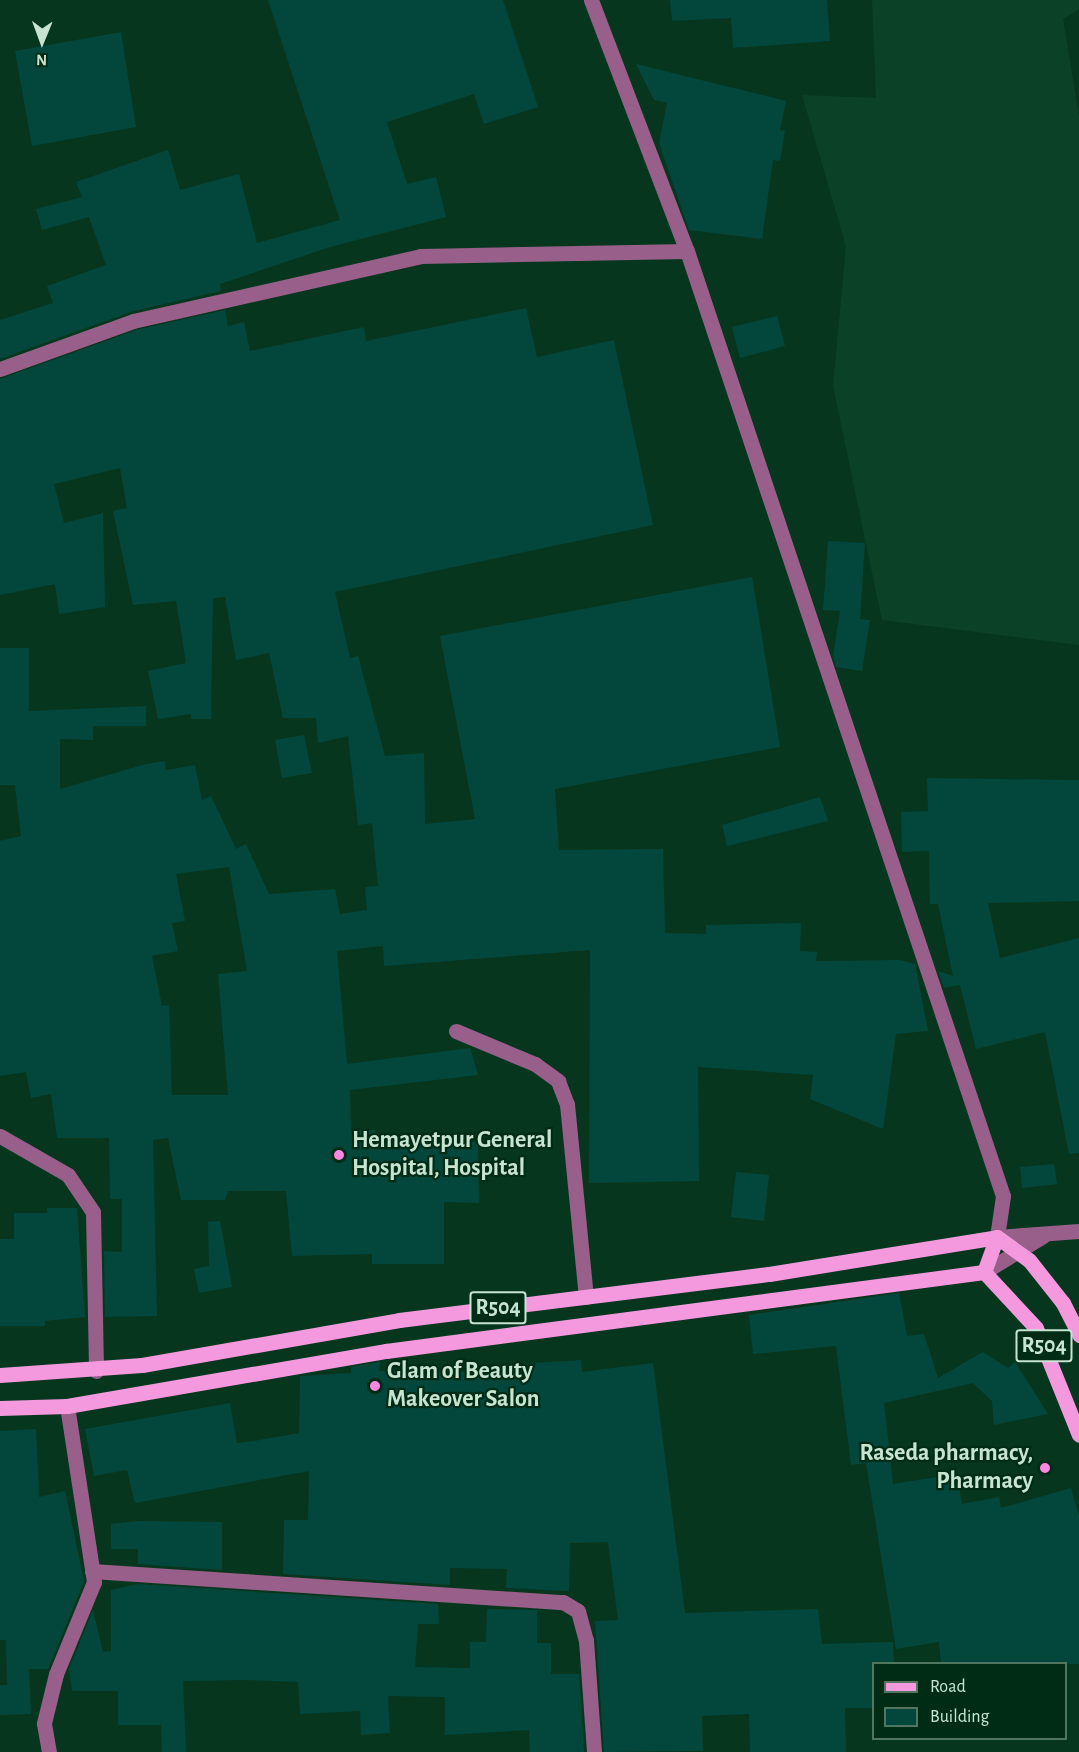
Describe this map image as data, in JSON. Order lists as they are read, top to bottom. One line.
{"streets":{"main road":["R504"]},"places":["Hemayetpur General Hospital, Hospital","Glam of Beauty Makeover Salon","Raseda pharmacy, Pharmacy"],"legend":["Road","Building"],"north":"bottom"}
